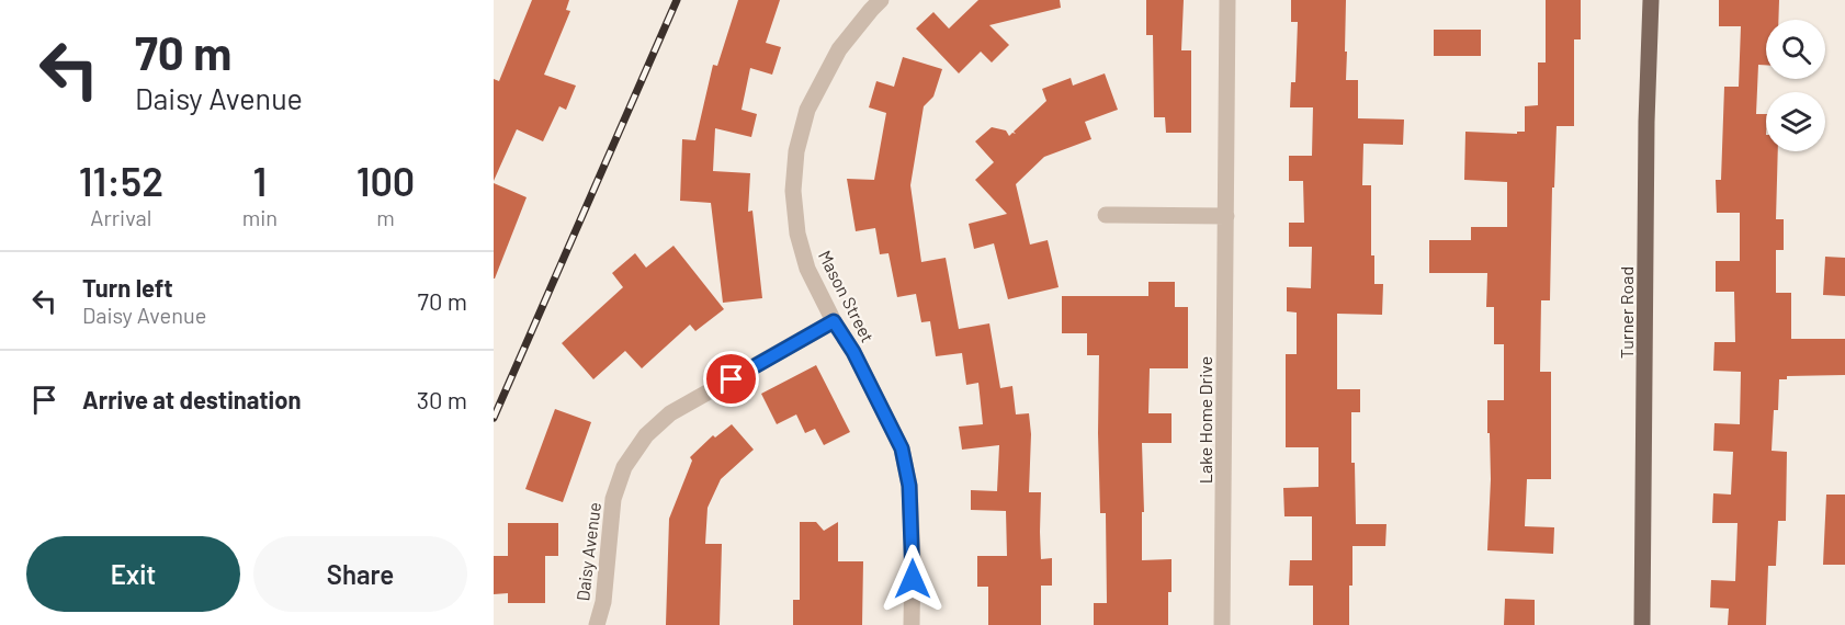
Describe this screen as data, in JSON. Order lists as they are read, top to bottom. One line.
{"streets":{"main road":["Turner Road"],"street":["Mason Street","Lake Home Drive","Daisy Avenue"]},"crossings":[["Mason Street","Daisy Avenue"]],"page":{"turn":["70 m","Daisy Avenue"],"eta":["11:52","Arrival","1","min","100","m"],"list":[{"name":"Turn left","note":"Daisy Avenue","value":"70 m"},{"name":"Arrive at destination","value":"30 m"}],"buttons":["Exit","Share"]}}
